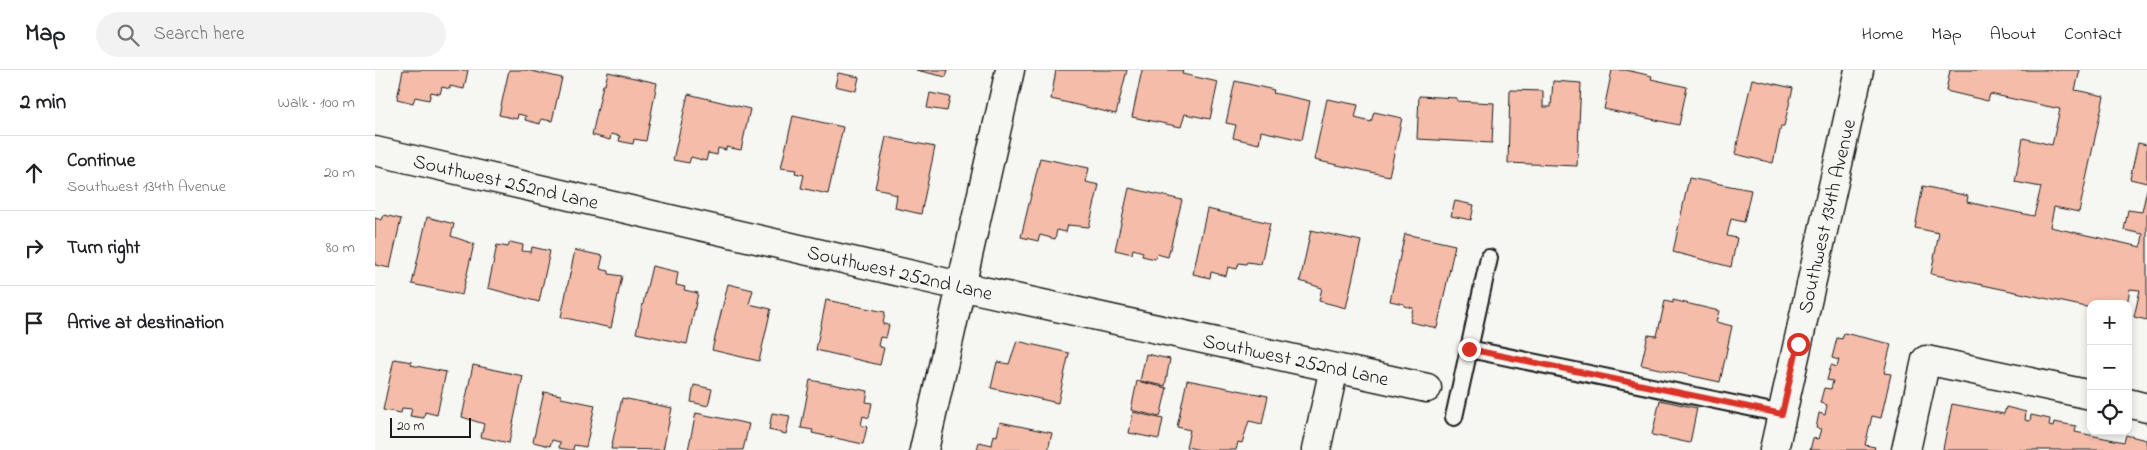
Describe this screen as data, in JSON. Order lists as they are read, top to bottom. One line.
{"streets":{"street":["Southwest 252nd Lane","Southwest 134th Avenue"]},"scale_bar":"20 m","page":{"header":"Map","search":"Search here","nav":["Home","Map","About","Contact"],"heading":["2 min","Walk · 100 m"],"list":[["Continue","Southwest 134th Avenue","20 m"],["Turn right","80 m"],"Arrive at destination"],"map_buttons":["+","−"],"scale":"20 m"}}
